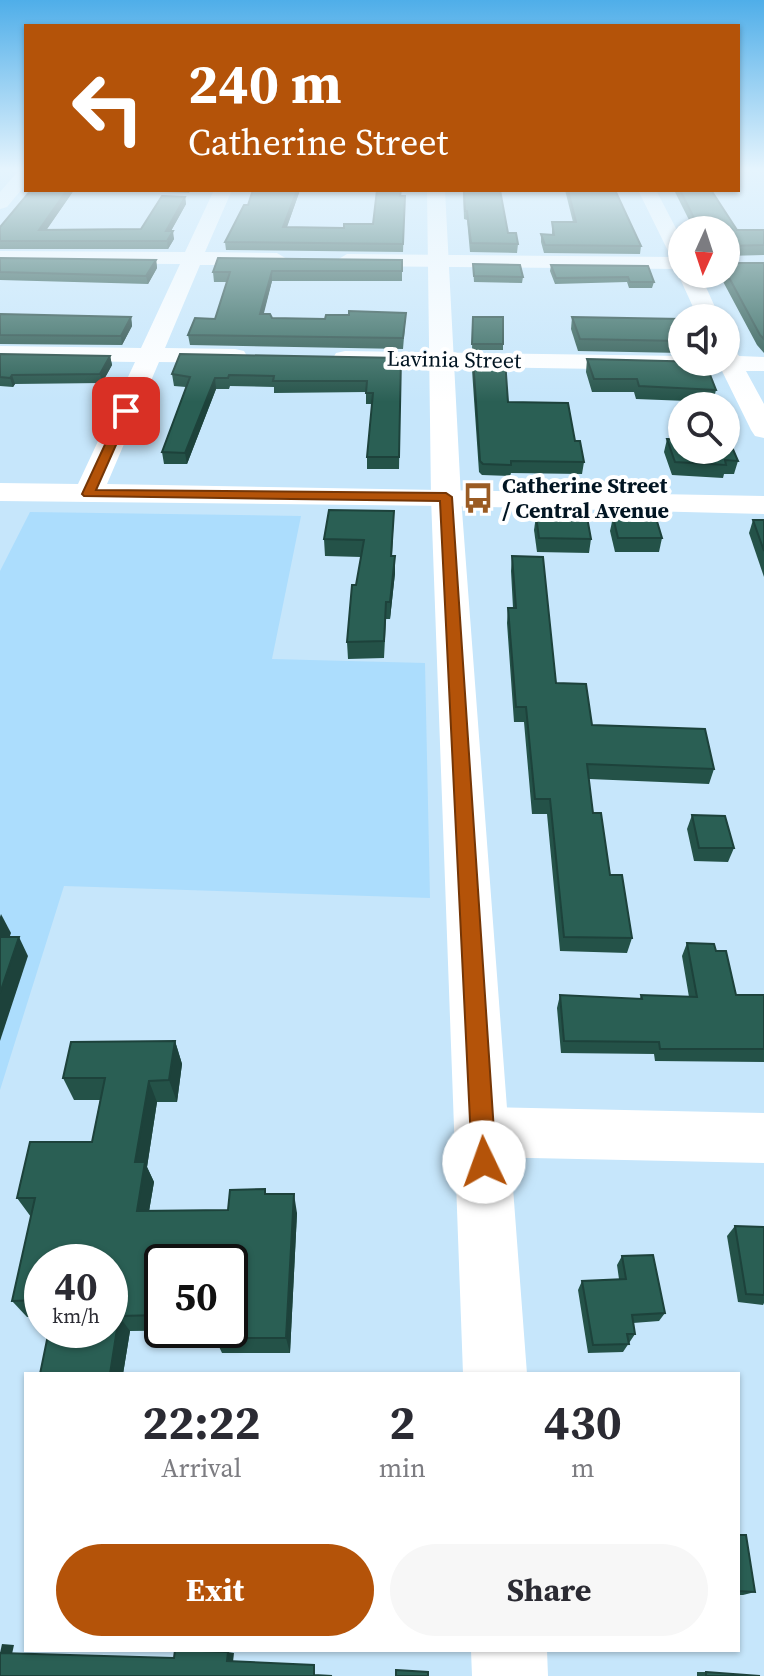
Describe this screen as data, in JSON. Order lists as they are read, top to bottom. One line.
{"streets":{"street":["Lavinia Street"]},"places":{"bus stop":["Catherine Street / Central Avenue"]},"north":"bottom","page":{"turn":["240 m","Catherine Street"],"speed":"40 km/h","limit":"50","eta":["22:22","Arrival","2","min","430","m"],"buttons":["Exit","Share"]}}
